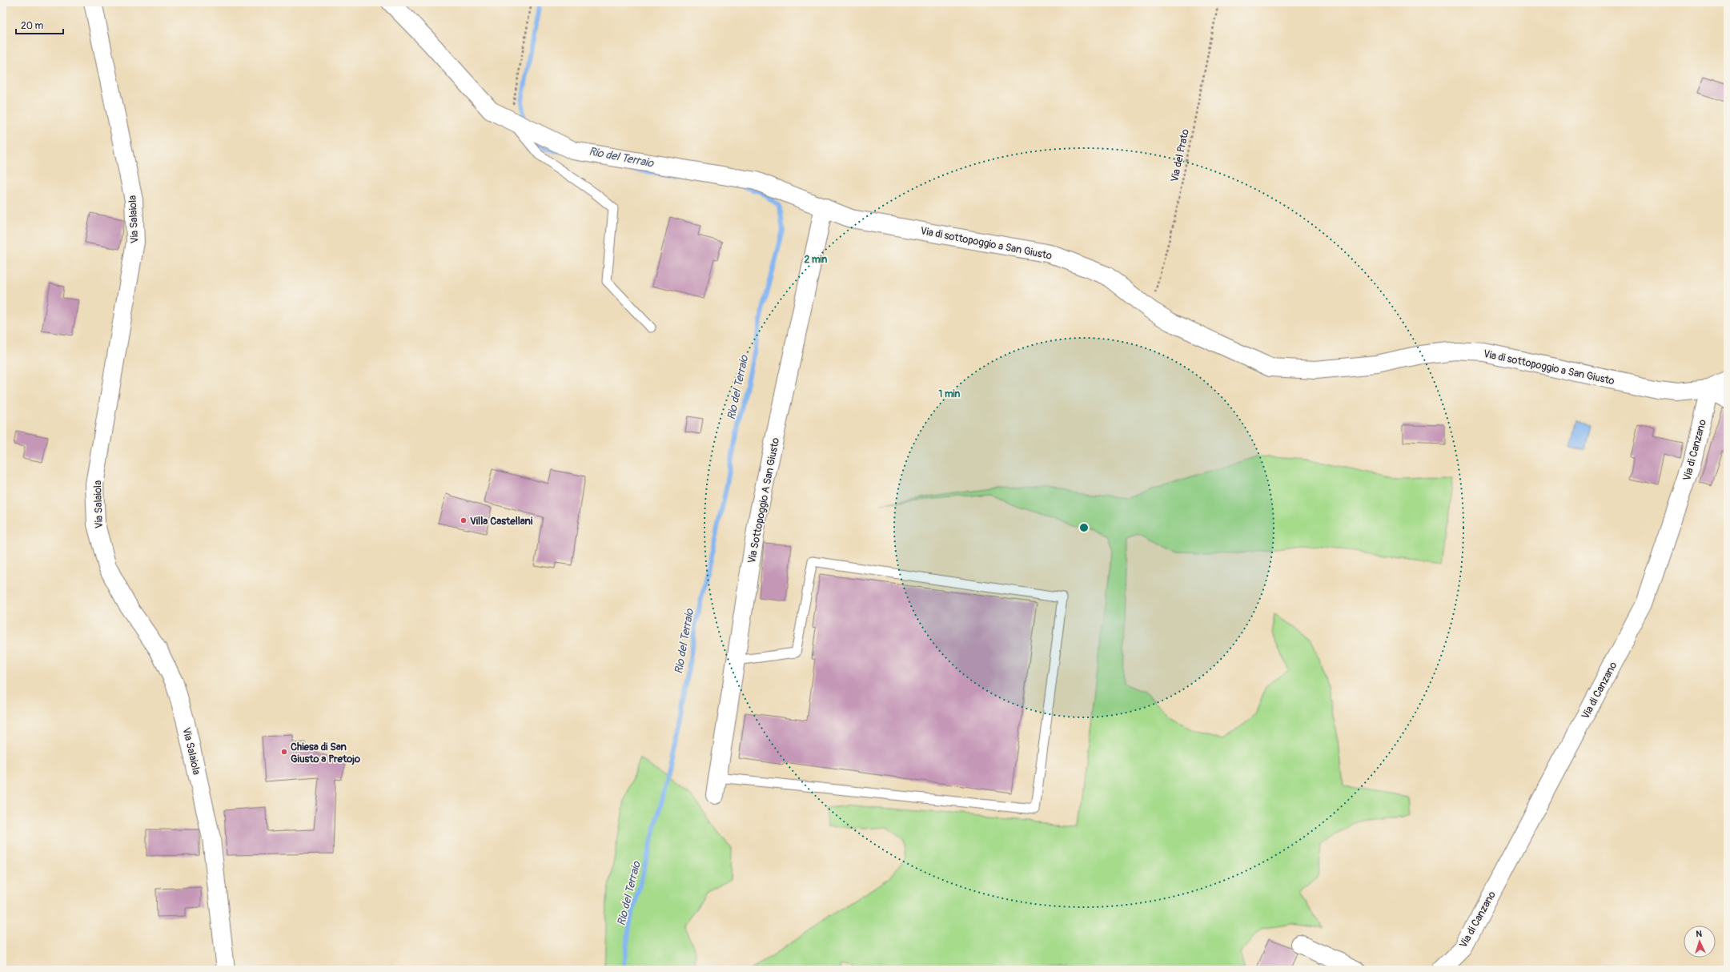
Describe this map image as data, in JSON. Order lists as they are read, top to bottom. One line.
{"streets":{"street":["Via Salaiola","Via di sottopoggio a San Giusto","Via di Canzano","Via Sottopoggio A San Giusto"],"path":["Via del Prato"]},"crossings":[["Via del Prato","Via di sottopoggio a San Giusto"],["Via di sottopoggio a San Giusto","Via di Canzano"],["Via di sottopoggio a San Giusto","Via Sottopoggio A San Giusto"]],"water":["Rio del Terraio"],"places":["Villa Castellani","Chiesa di San Giusto a Pretojo"],"scale_bar":"20 m","north":"top","rings":["2 min","1 min"]}
